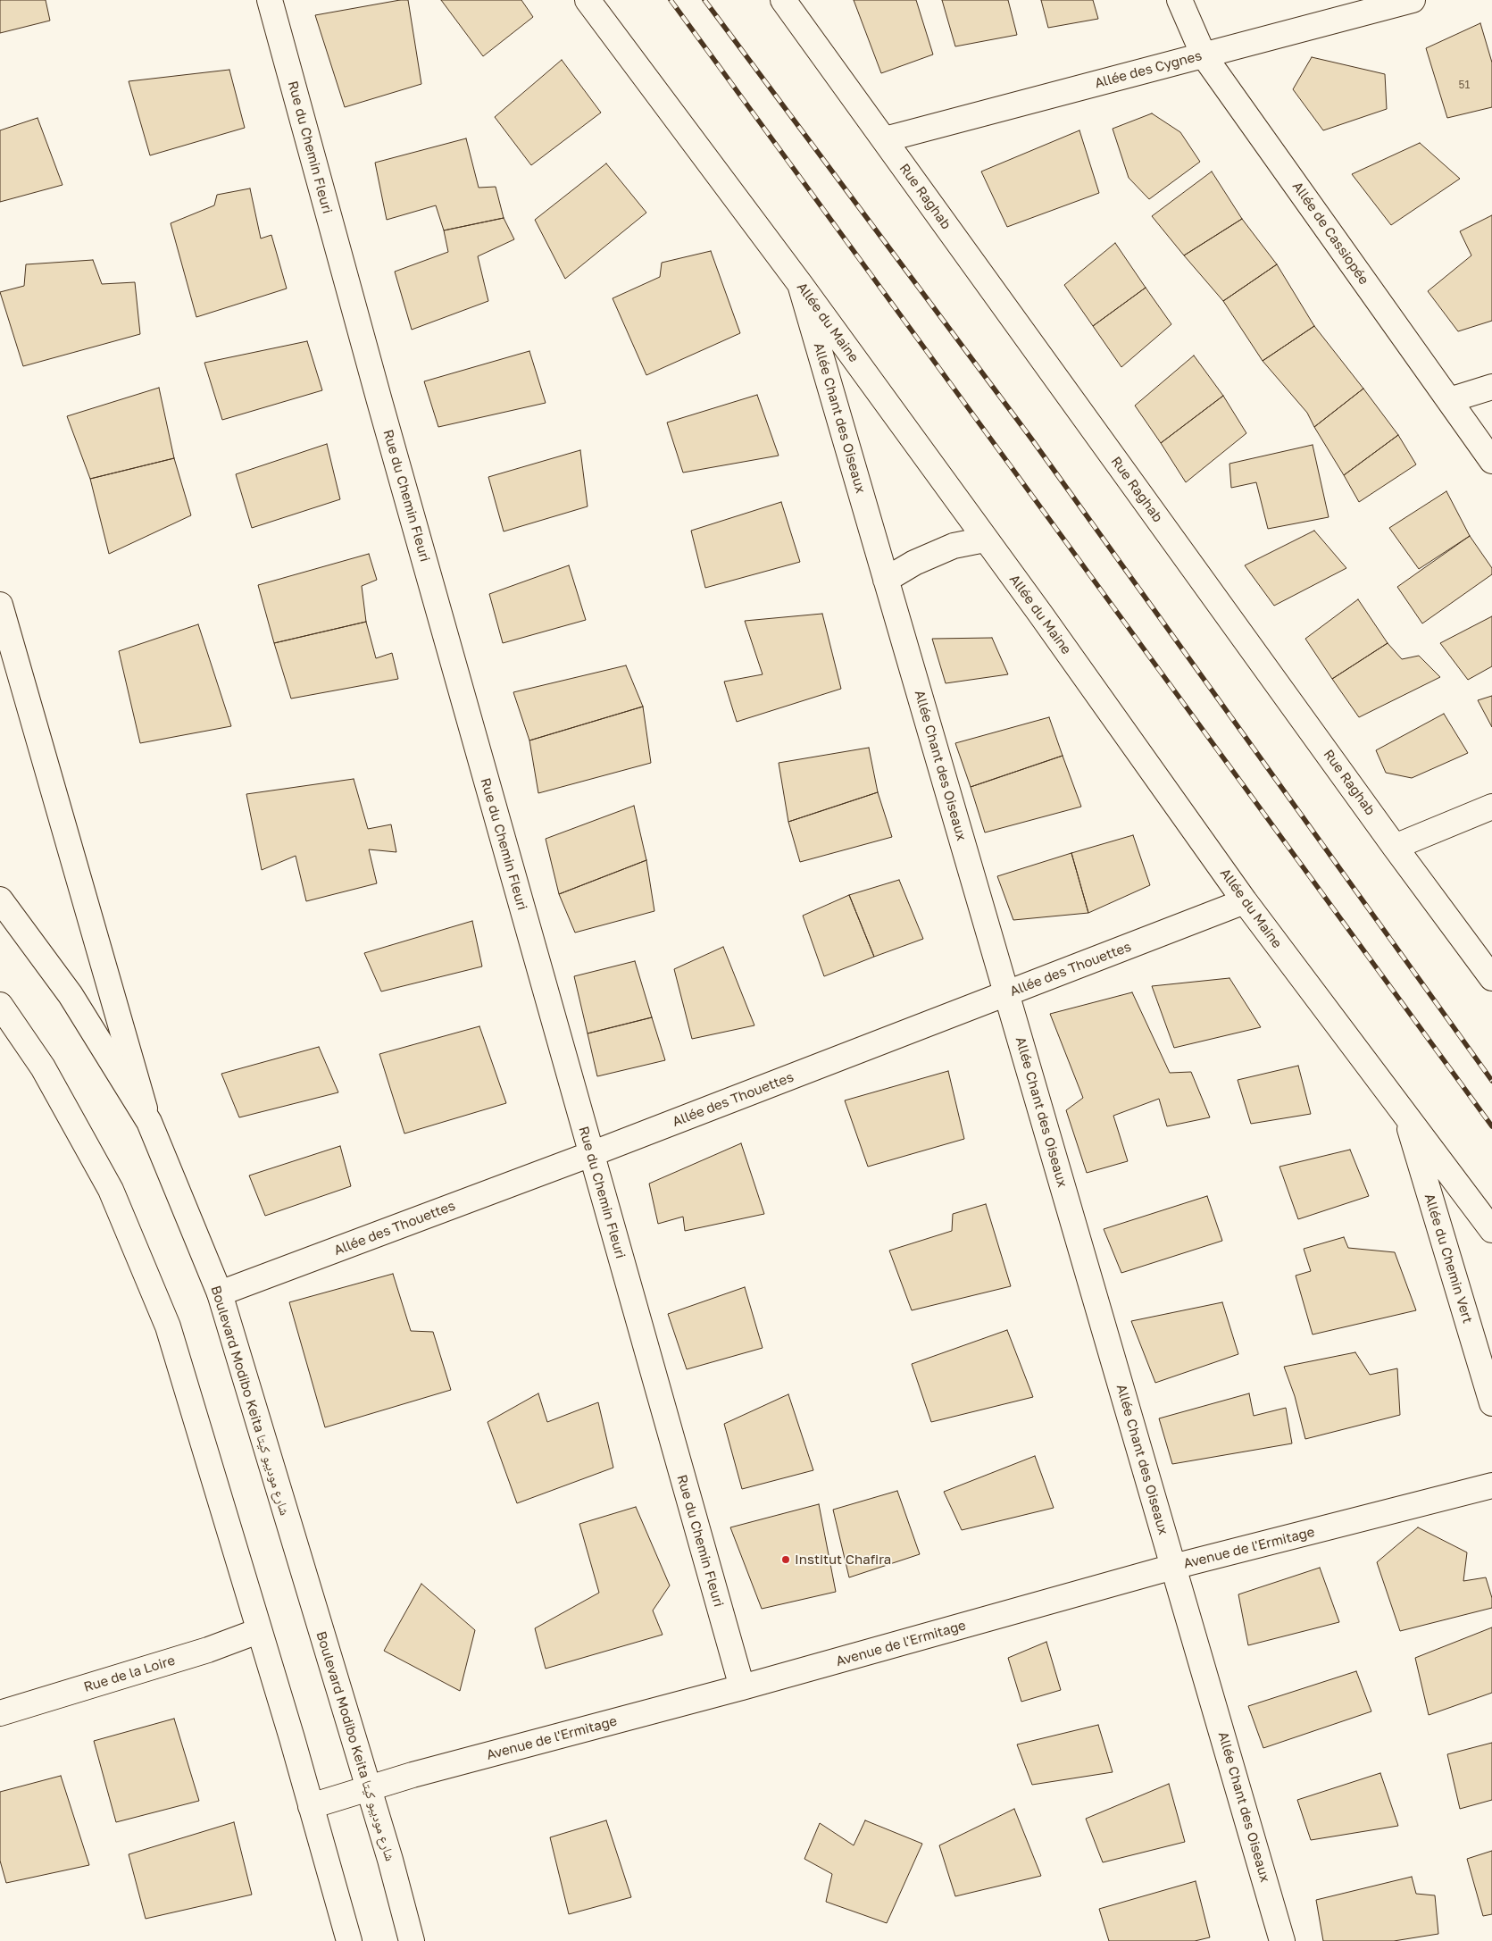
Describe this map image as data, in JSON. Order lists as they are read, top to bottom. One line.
{"streets":{"street":["Allée des Cygnes","Rue du Chemin Fleuri","Rue Raghab","Allée de Cassiopée","Allée du Maine","Allée Chant des Oiseaux","Allée des Thouettes","Allée du Chemin Vert","Boulevard Modibo Keita شارع موديبو كيتا","Avenue de l'Ermitage","Rue de la Loire"]},"crossings":[["Allée des Cygnes","Rue Raghab"],["Allée des Cygnes","Allée de Cassiopée"],["Rue du Chemin Fleuri","Allée des Thouettes"],["Rue du Chemin Fleuri","Avenue de l'Ermitage"],["Allée du Maine","Allée Chant des Oiseaux"],["Allée du Maine","Allée des Thouettes"],["Allée du Maine","Allée du Chemin Vert"],["Allée Chant des Oiseaux","Allée des Thouettes"],["Allée Chant des Oiseaux","Avenue de l'Ermitage"],["Allée des Thouettes","Boulevard Modibo Keita شارع موديبو كيتا"],["Boulevard Modibo Keita شارع موديبو كيتا","Avenue de l'Ermitage"]],"places":["Institut Chafira"],"house_numbers":["51"]}
